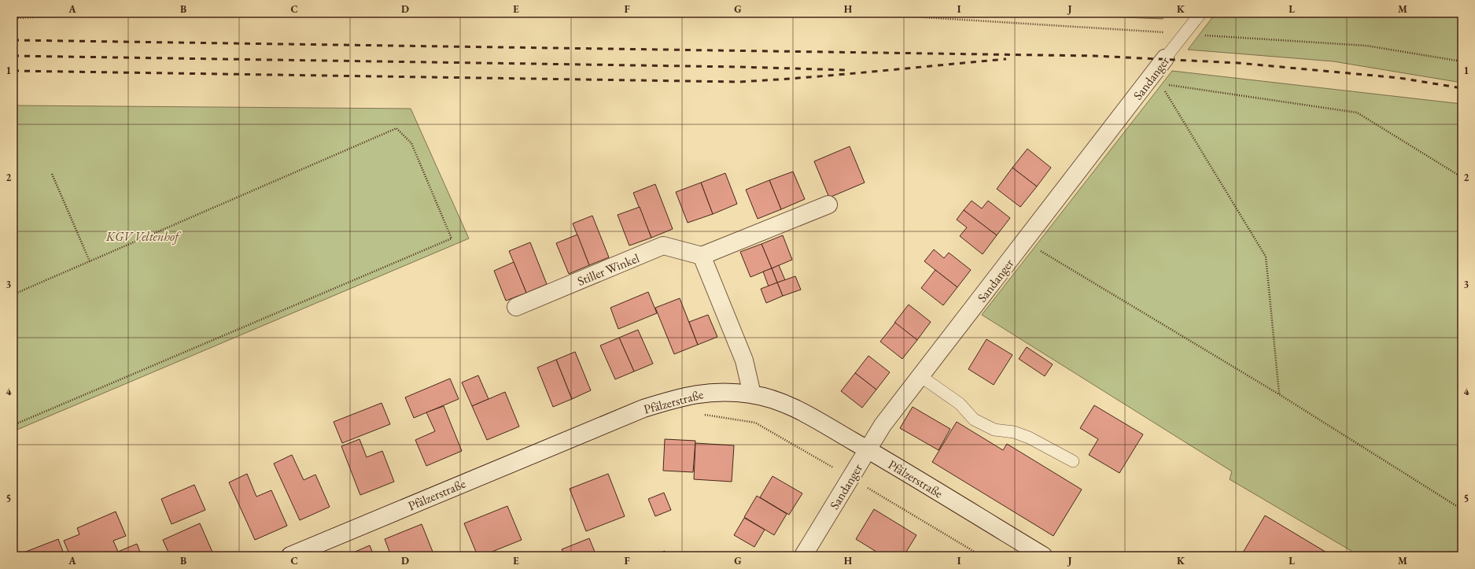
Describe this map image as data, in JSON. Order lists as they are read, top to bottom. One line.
{"streets":{"street":["Sandanger","Stiller Winkel","Pfälzerstraße"]},"crossings":[["Sandanger","Pfälzerstraße"]],"parks":["KGV Veltenhof"],"grid":{"columns":["A","B","C","D","E","F","G","H","I","J","K","L","M"],"rows":["1","2","3","4","5"]}}
